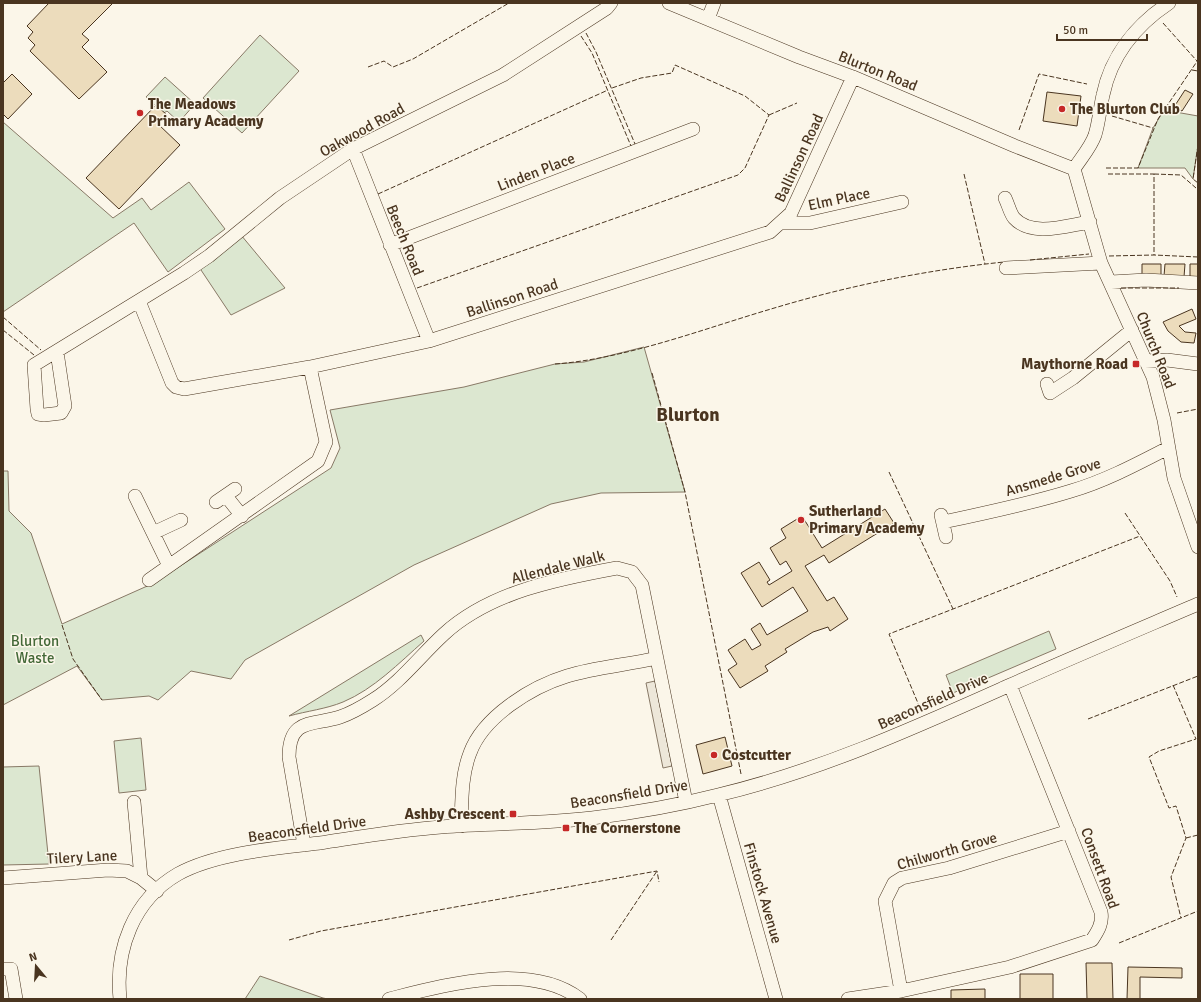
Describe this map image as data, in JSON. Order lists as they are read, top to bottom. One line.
{"streets":{"street":["Blurton Road","Oakwood Road","Ballinson Road","Linden Place","Elm Place","Beech Road","Church Road","Ansmede Grove","Allendale Walk","Beaconsfield Drive","Chilworth Grove","Tilery Lane","Consett Road","Finstock Avenue"]},"crossings":[["Blurton Road","Ballinson Road"],["Blurton Road","Church Road"],["Oakwood Road","Ballinson Road"],["Oakwood Road","Beech Road"],["Ballinson Road","Elm Place"],["Ballinson Road","Beech Road"],["Linden Place","Beech Road"],["Church Road","Ansmede Grove"],["Allendale Walk","Beaconsfield Drive"],["Beaconsfield Drive","Tilery Lane"],["Beaconsfield Drive","Consett Road"],["Beaconsfield Drive","Finstock Avenue"],["Chilworth Grove","Consett Road"]],"districts":["Blurton"],"parks":["Blurton Waste"],"places":{"other":["The Blurton Club","The Meadows Primary Academy","Sutherland Primary Academy","Costcutter"],"transit":["Maythorne Road","Ashby Crescent","The Cornerstone"]},"scale_bar":"50 m","north":"top"}
